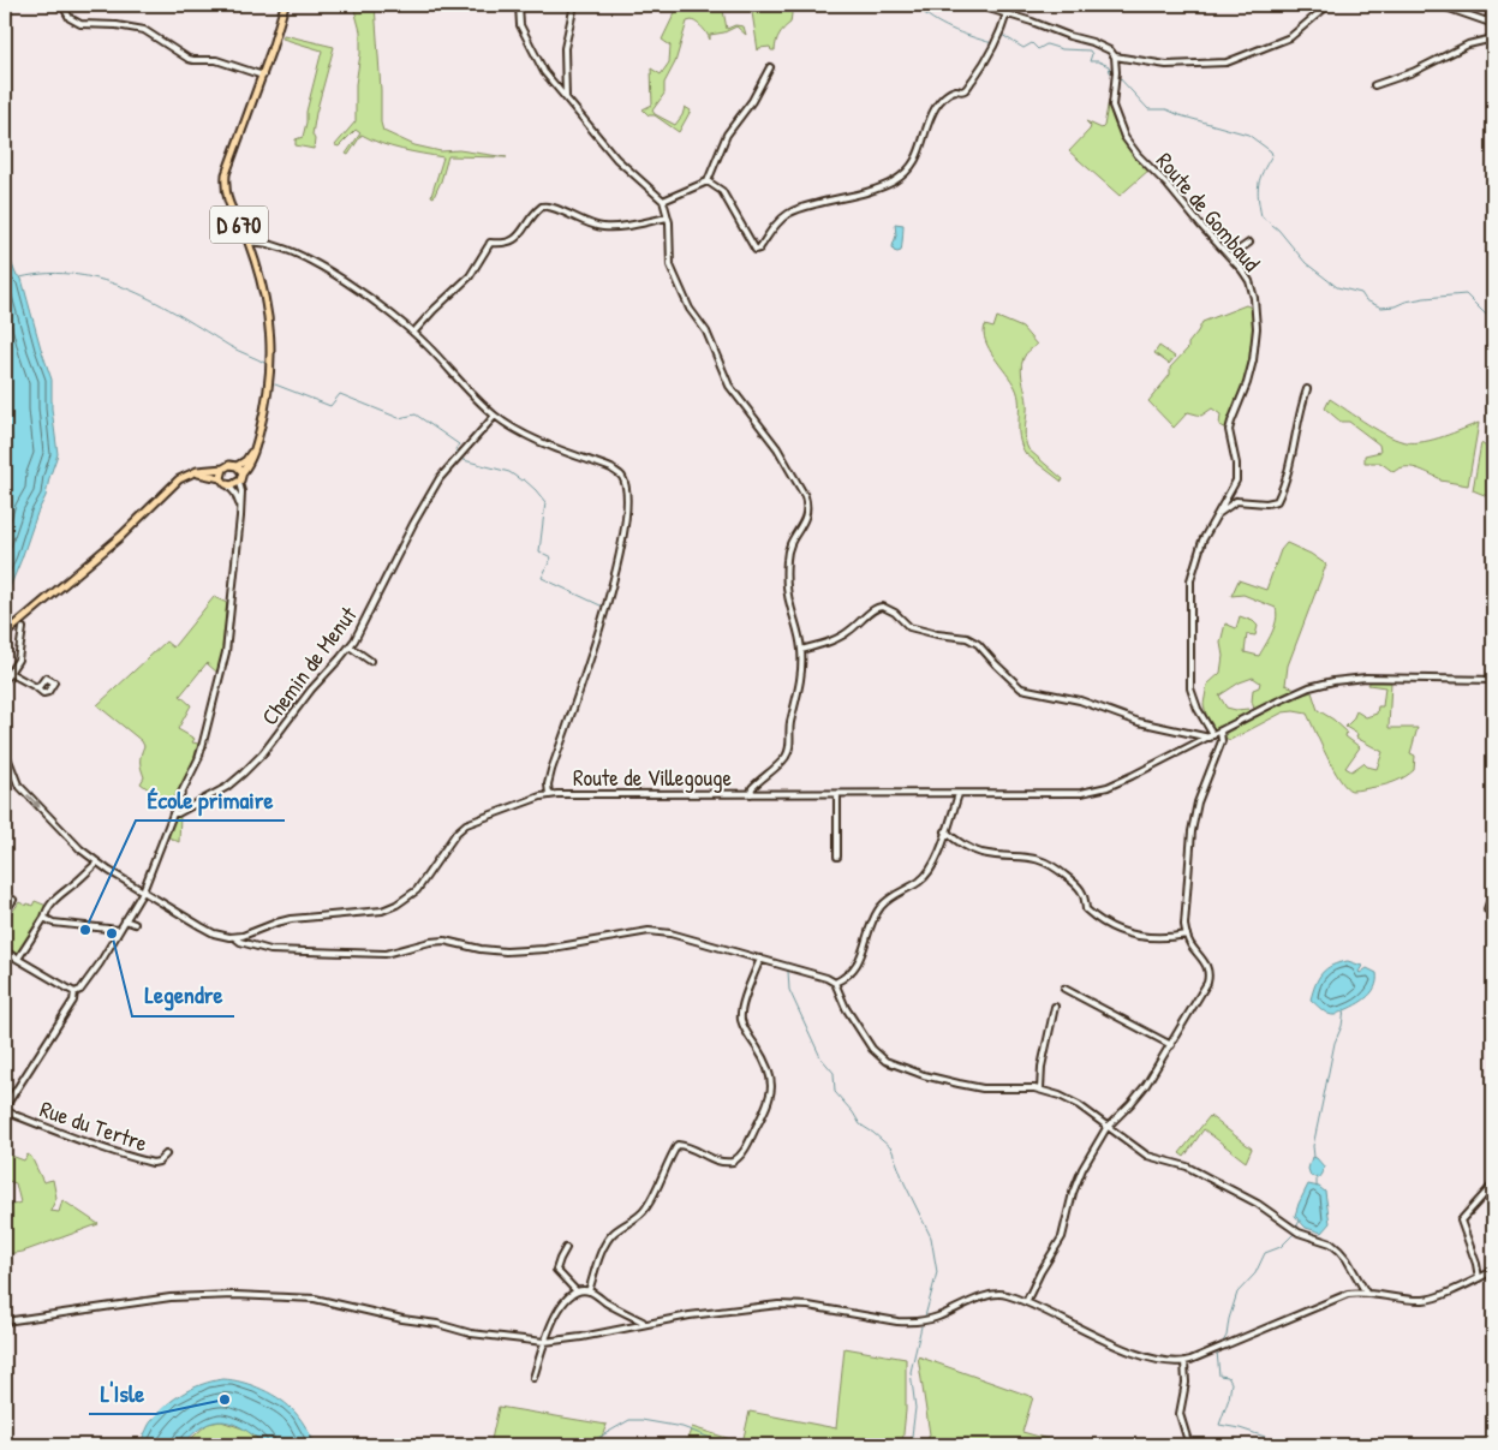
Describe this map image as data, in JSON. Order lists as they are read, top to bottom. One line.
{"streets":{"main road":["D 670"],"street":["Route de Gombaud","Chemin de Menut","Route de Villegouge","Rue du Tertre"]},"crossings":[["Route de Gombaud","Route de Villegouge"]],"places":["École primaire","Legendre","L'Isle"]}
